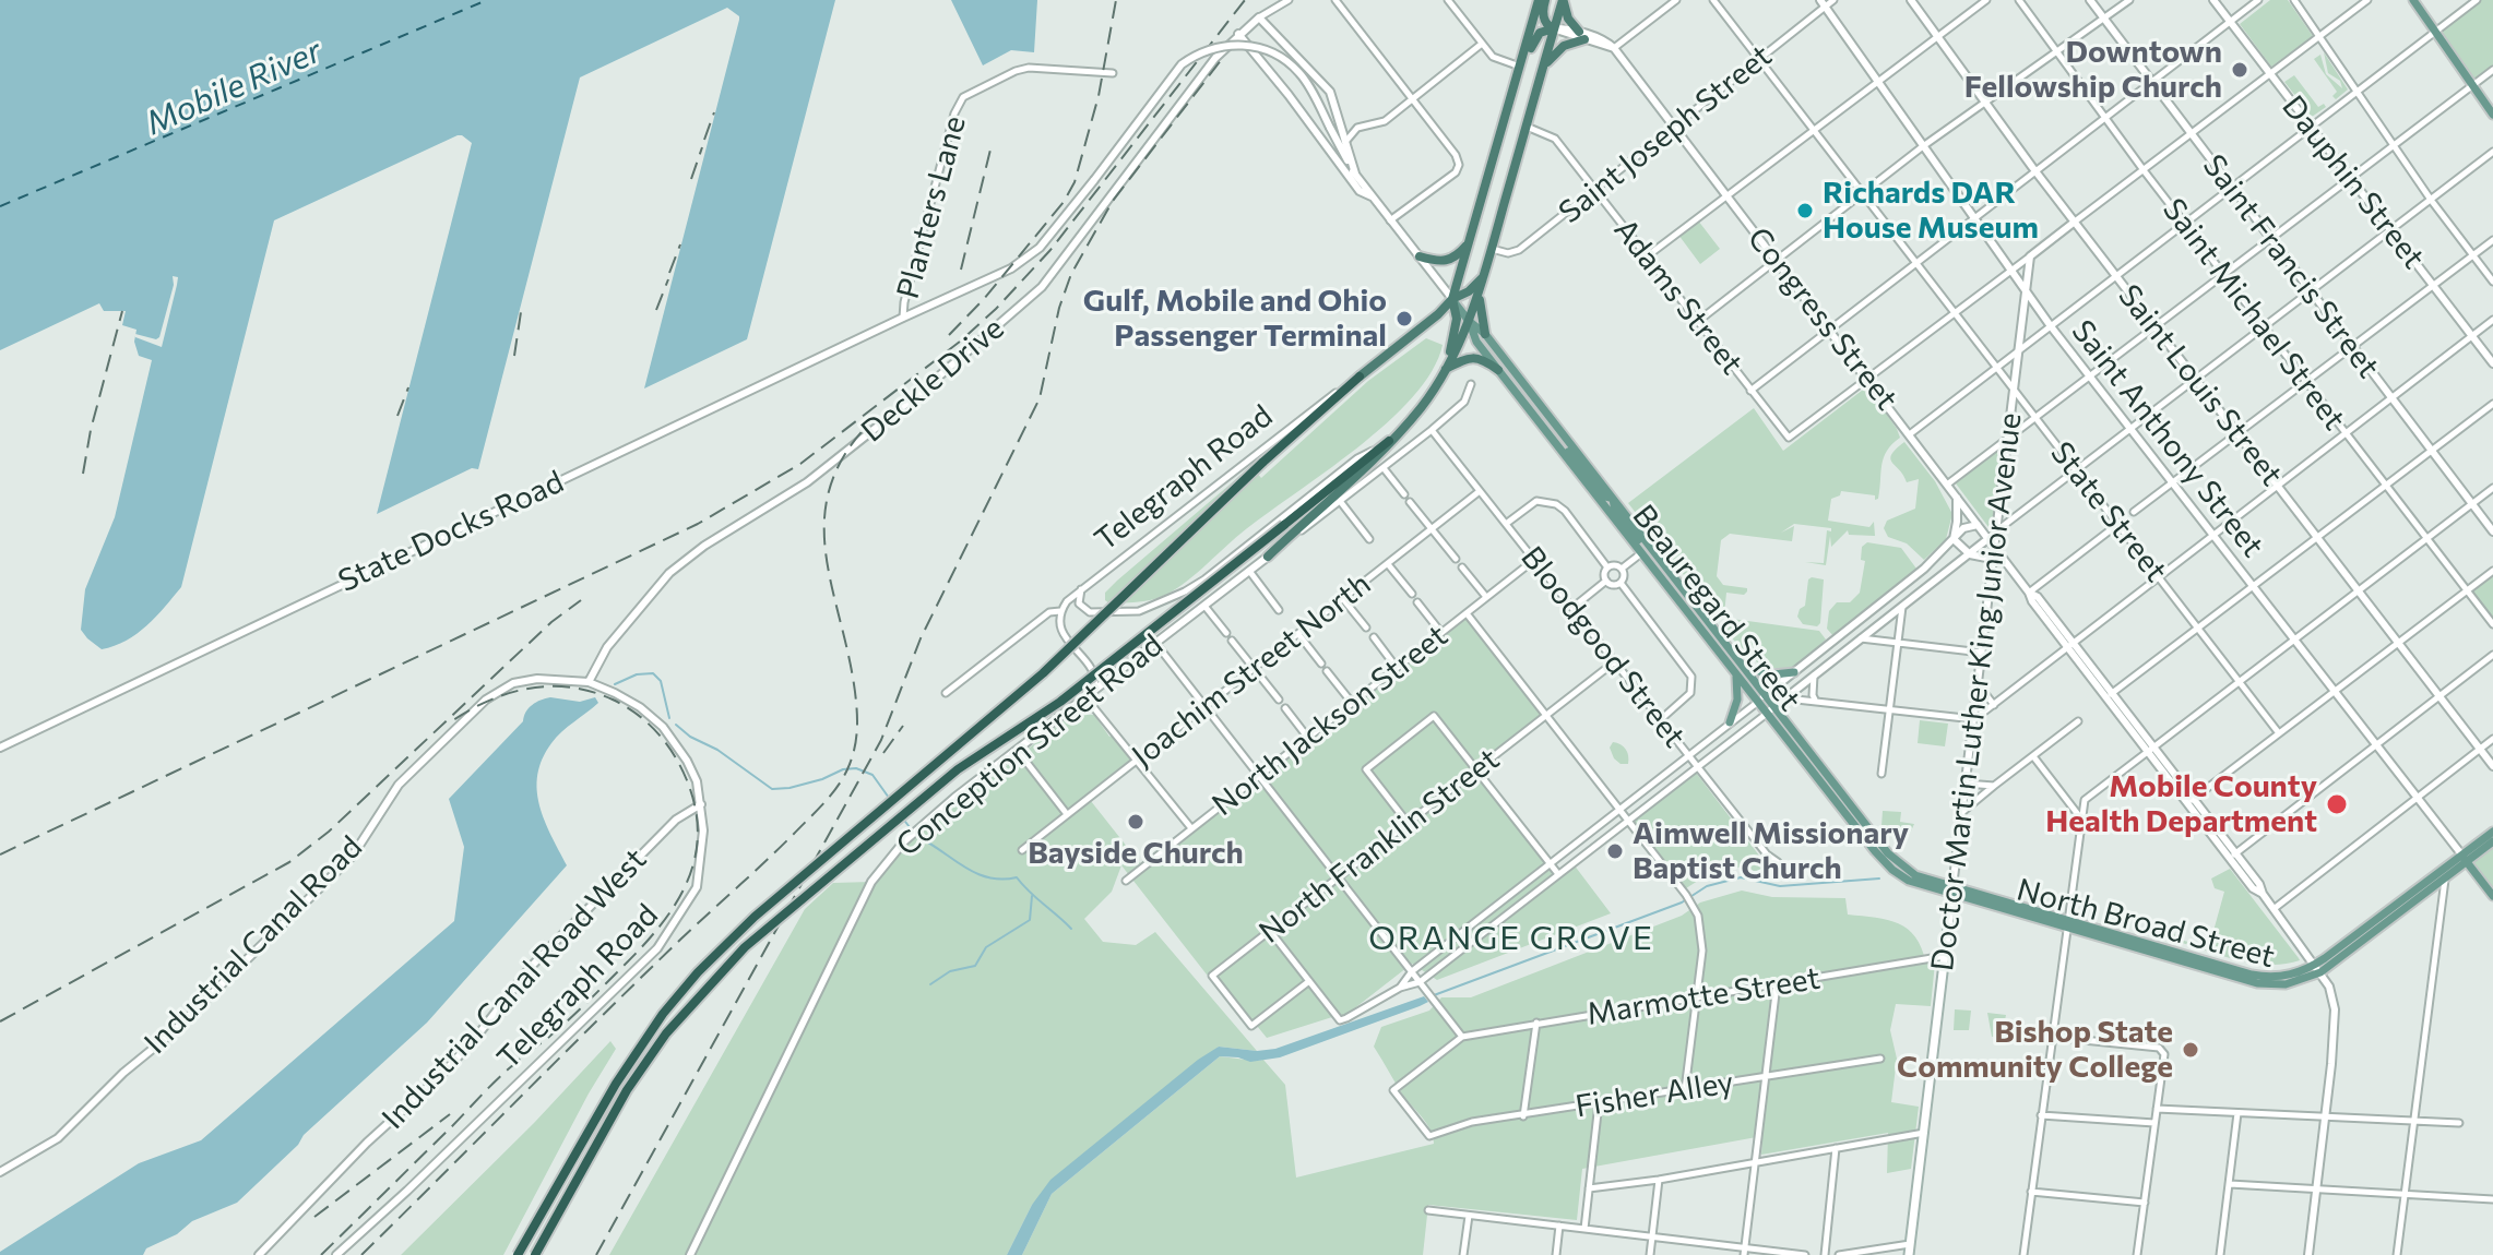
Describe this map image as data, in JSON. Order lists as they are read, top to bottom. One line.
{"streets":{"highway":["Telegraph Road"],"main road":["Saint Anthony Street","Beauregard Street","Doctor Martin Luther King Junior Avenue","North Broad Street"],"street":["Saint Joseph Street","Dauphin Street","Planters Lane","Saint Francis Street","Adams Street","Saint Michael Street","Congress Street","Deckle Drive","Saint Louis Street","State Street","State Docks Road","Bloodgood Street","Joachim Street North","North Jackson Street","Conception Street Road","North Franklin Street","Industrial Canal Road","Industrial Canal Road West","Marmotte Street","Fisher Alley"]},"crossings":[["Saint Joseph Street","Adams Street"],["Saint Joseph Street","Congress Street"],["Saint Joseph Street","Saint Anthony Street"],["Saint Joseph Street","State Street"],["Planters Lane","State Docks Road"],["Adams Street","Congress Street"],["Congress Street","Doctor Martin Luther King Junior Avenue"],["Congress Street","North Broad Street"],["Deckle Drive","Telegraph Road"],["Deckle Drive","Industrial Canal Road"],["Saint Anthony Street","Doctor Martin Luther King Junior Avenue"],["Saint Anthony Street","North Broad Street"],["Telegraph Road","Beauregard Street"],["Telegraph Road","Industrial Canal Road"],["Telegraph Road","Industrial Canal Road West"],["State Street","Doctor Martin Luther King Junior Avenue"],["State Docks Road","Beauregard Street"],["Beauregard Street","Doctor Martin Luther King Junior Avenue"],["Beauregard Street","North Broad Street"],["Bloodgood Street","Joachim Street North"],["Bloodgood Street","North Jackson Street"],["Bloodgood Street","Conception Street Road"],["Bloodgood Street","North Franklin Street"],["Doctor Martin Luther King Junior Avenue","North Broad Street"],["Doctor Martin Luther King Junior Avenue","Marmotte Street"],["Marmotte Street","Fisher Alley"]],"districts":["ORANGE GROVE"],"water":["Mobile River"],"places":["Downtown Fellowship Church","Richards DAR House Museum","Gulf, Mobile and Ohio Passenger Terminal","Mobile County Health Department","Bayside Church","Aimwell Missionary Baptist Church","Bishop State Community College"]}
